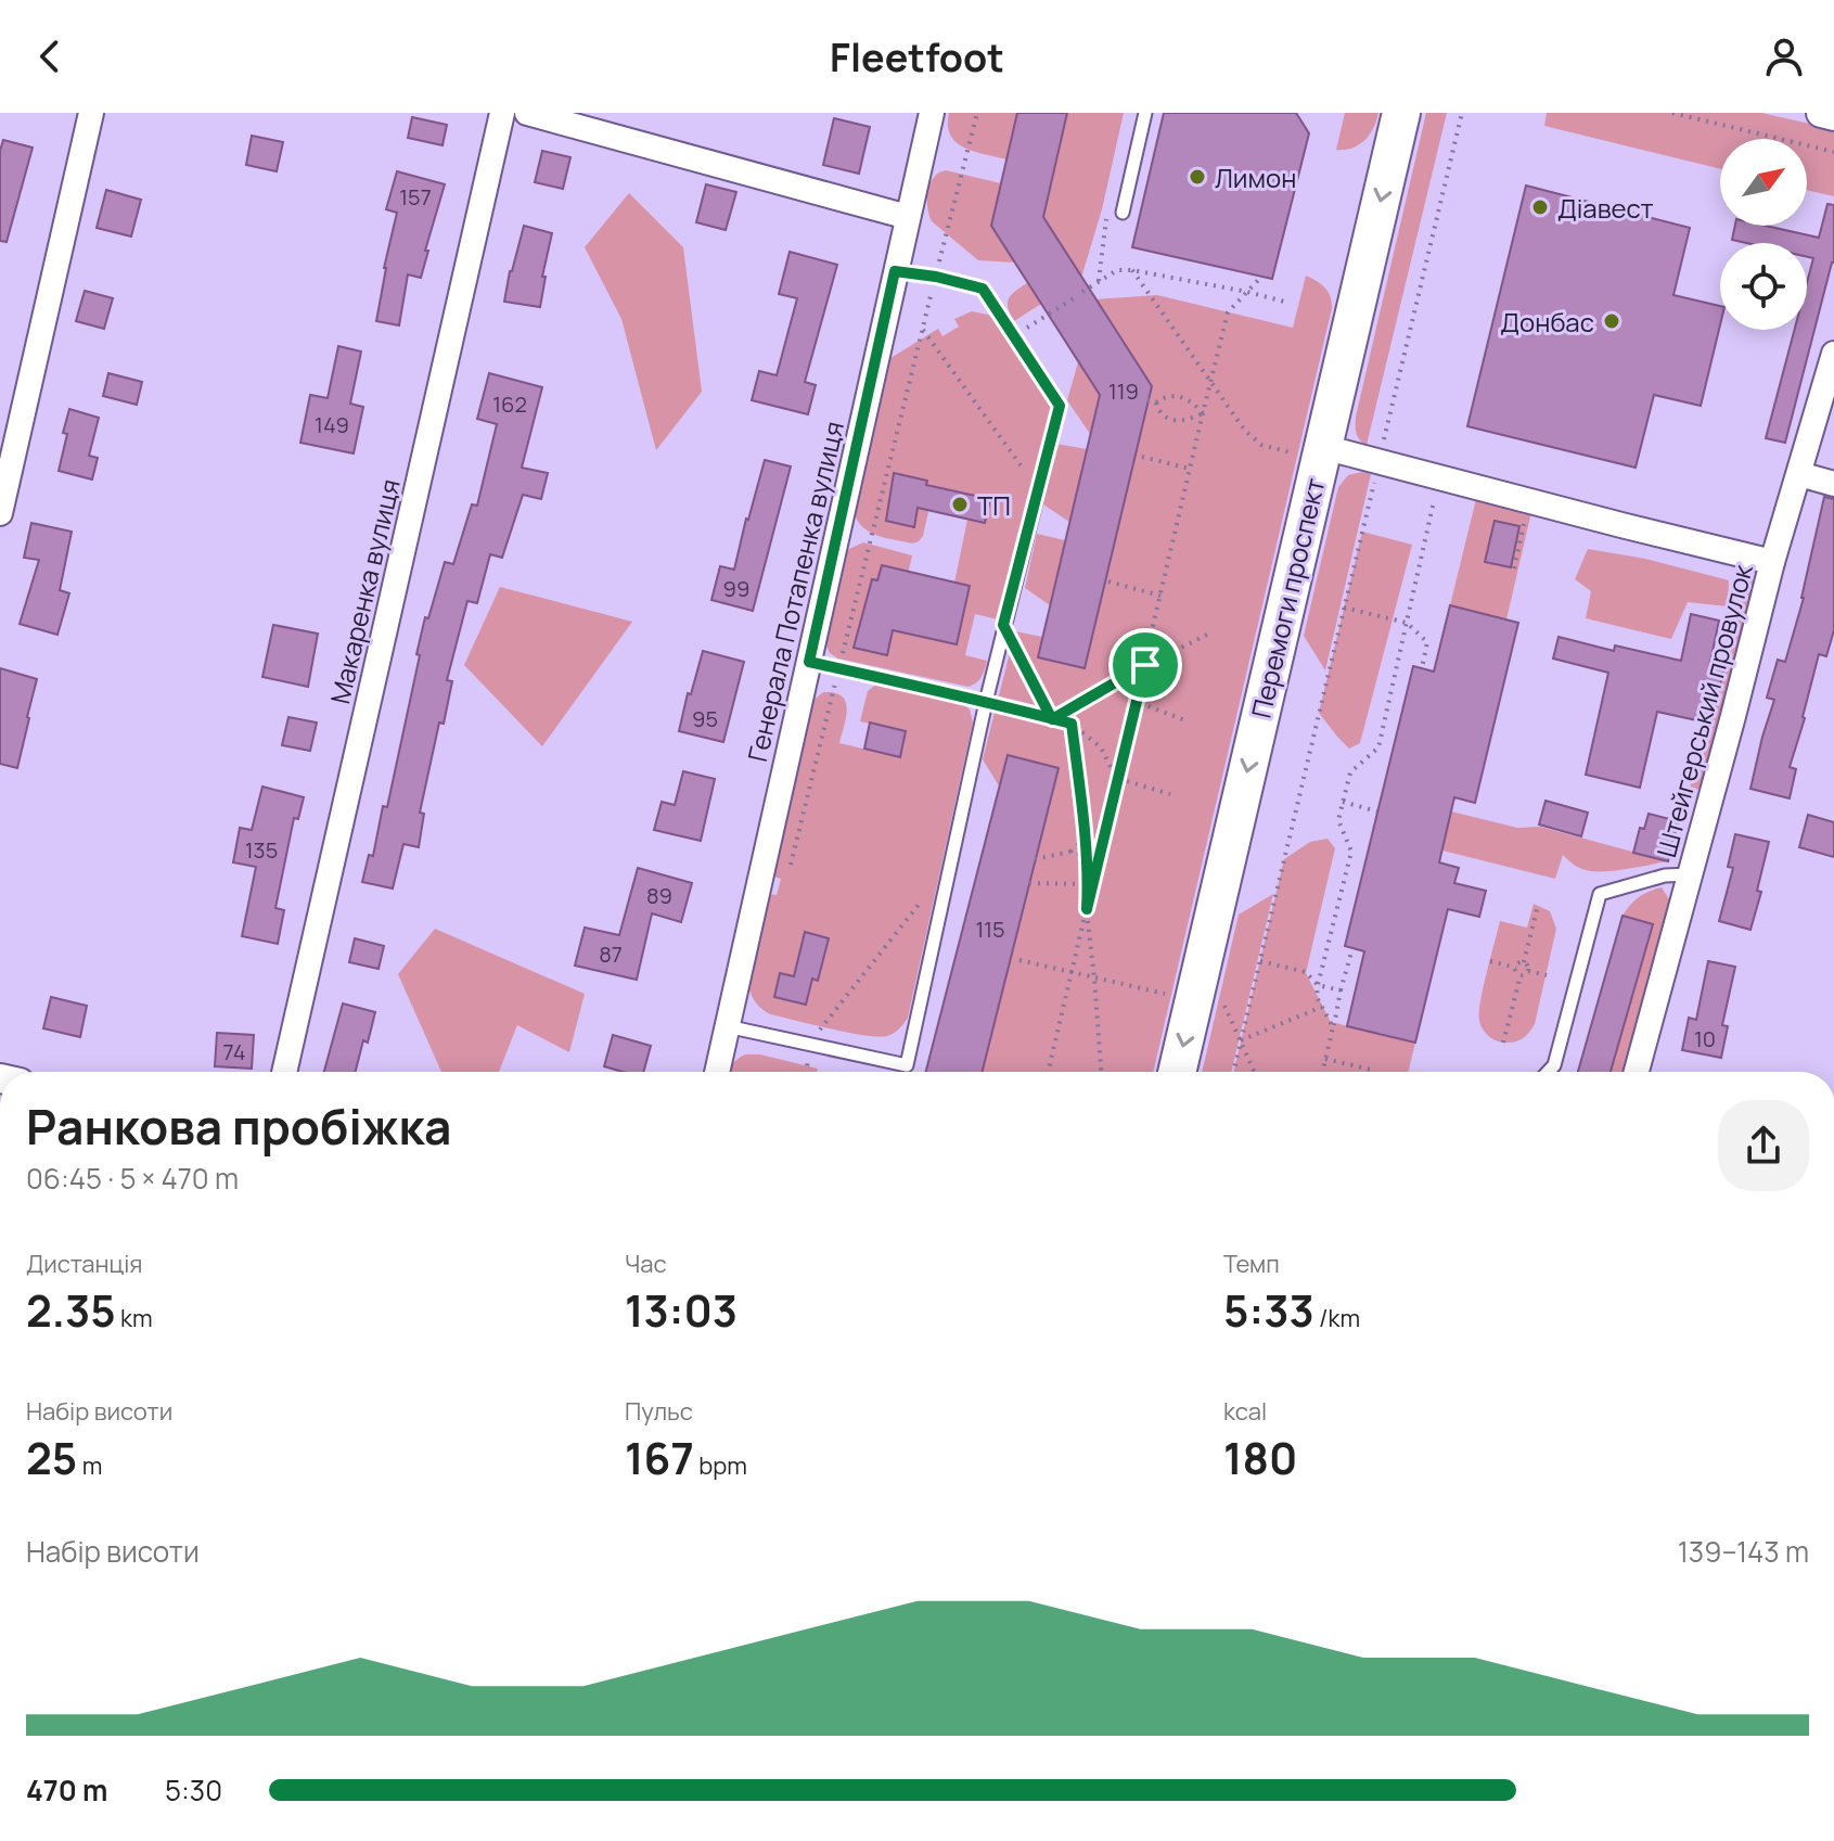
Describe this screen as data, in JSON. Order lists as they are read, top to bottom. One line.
{"streets":{"main road":["Перемоги проспект"],"street":["Макаренка вулиця","Генерала Потапенка вулиця","Штейгерський провулок"]},"one_way":["Перемоги проспект"],"places":["Лимон","Діавест","Донбас","ТП"],"house_numbers":["157","119","162","149","99","95","135","89","115","87","10","74"],"north":"top right","page":{"header":"Fleetfoot","heading":["Ранкова пробіжка","06:45 · 5 × 470 m"],"stats":[["Дистанція","2.35 km"],["Час","13:03"],["Темп","5:33 /km"],["Набір висоти","25 m"],["Пульс","167 bpm"],["kcal","180"]],"chart":["Набір висоти","139–143 m"],"list":[{"name":"470 m","note":"5:30"}]}}
